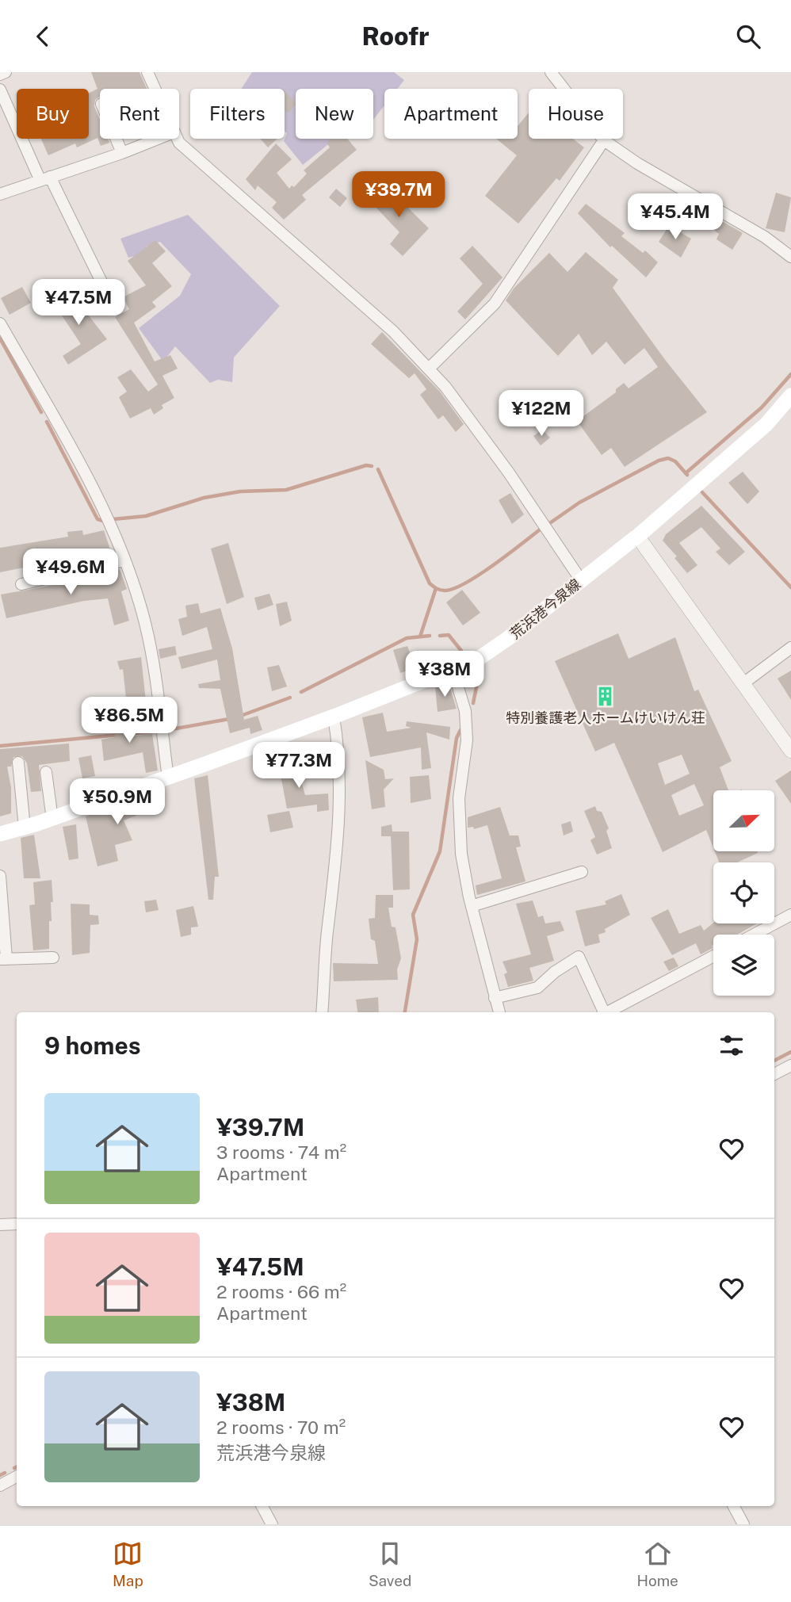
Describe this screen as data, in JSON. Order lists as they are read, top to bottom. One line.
{"streets":{"main road":["荒浜港今泉線"]},"places":{"building":["特別養護老人ホームけいけん荘"]},"north":"top right","page":{"header":"Roofr","chip":["Buy","Rent","Filters","New","Apartment","House"],"price":["¥39.7M","¥45.4M","¥47.5M","¥122M","¥49.6M","¥38M","¥86.5M","¥77.3M","¥50.9M"],"heading":"9 homes","list":[{"name":"¥39.7M","note":"3 rooms · 74 m² · Apartment"},{"name":"¥47.5M","note":"2 rooms · 66 m² · Apartment"},{"name":"¥38M","note":"2 rooms · 70 m² · 荒浜港今泉線"}],"tabs":["Map","Saved","Home"]}}
